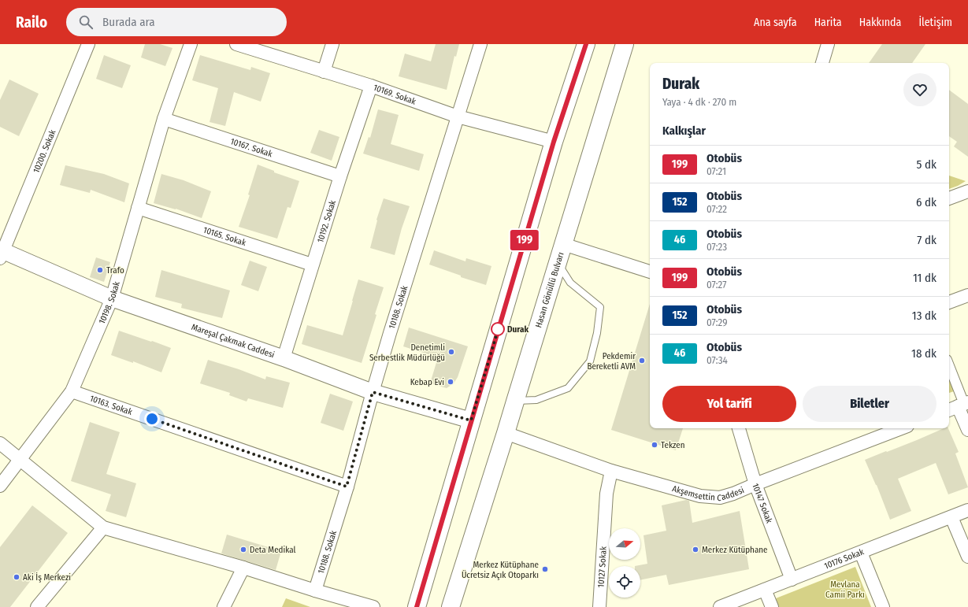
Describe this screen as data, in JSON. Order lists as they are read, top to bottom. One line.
{"streets":{"main road":["Hasan Gönüllü Bulvarı"],"street":["10169. Sokak","10167. Sokak","10200. Sokak","10192. Sokak","10165. Sokak","10198. Sokak","10188. Sokak","Mareşal Çakmak Caddesi","10163. Sokak","Akşemsettin Caddesi","10147 Sokak","10176 Sokak","10127 Sokak"]},"crossings":[["10169. Sokak","10192. Sokak"],["10169. Sokak","10188. Sokak"],["10167. Sokak","10192. Sokak"],["10167. Sokak","10198. Sokak"],["10200. Sokak","Mareşal Çakmak Caddesi"],["10192. Sokak","10165. Sokak"],["10192. Sokak","Mareşal Çakmak Caddesi"],["10165. Sokak","10198. Sokak"],["Hasan Gönüllü Bulvarı","Akşemsettin Caddesi"],["10198. Sokak","Mareşal Çakmak Caddesi"],["10198. Sokak","10163. Sokak"],["10188. Sokak","Mareşal Çakmak Caddesi"],["10188. Sokak","10163. Sokak"],["Akşemsettin Caddesi","10147 Sokak"],["Akşemsettin Caddesi","10127 Sokak"],["10147 Sokak","10176 Sokak"]],"parks":["Mevlana Camii Parkı"],"places":["Trafo","Durak","Denetimli Serbestlik Müdürlüğü","Pekdemir Bereketli AVM","Kebap Evi","Tekzen","Deta Medikal","Merkez Kütüphane","Merkez Kütüphane Ücretsiz Açık Otoparkı","Aki İş Merkezi"],"lines":["bus line 199"],"north":"right","page":{"header":"Railo","search":"Burada ara","nav":["Ana sayfa","Harita","Hakkında","İletişim"],"on_map":"199","heading":[["Durak","Yaya · 4 dk · 270 m"],"Kalkışlar"],"list":[{"mark":"199","name":"Otobüs","note":"07:21","value":"5 dk"},{"mark":"152","name":"Otobüs","note":"07:22","value":"6 dk"},{"mark":"46","name":"Otobüs","note":"07:23","value":"7 dk"},{"mark":"199","name":"Otobüs","note":"07:27","value":"11 dk"},{"mark":"152","name":"Otobüs","note":"07:29","value":"13 dk"},{"mark":"46","name":"Otobüs","note":"07:34","value":"18 dk"}],"buttons":["Yol tarifi","Biletler"]}}
